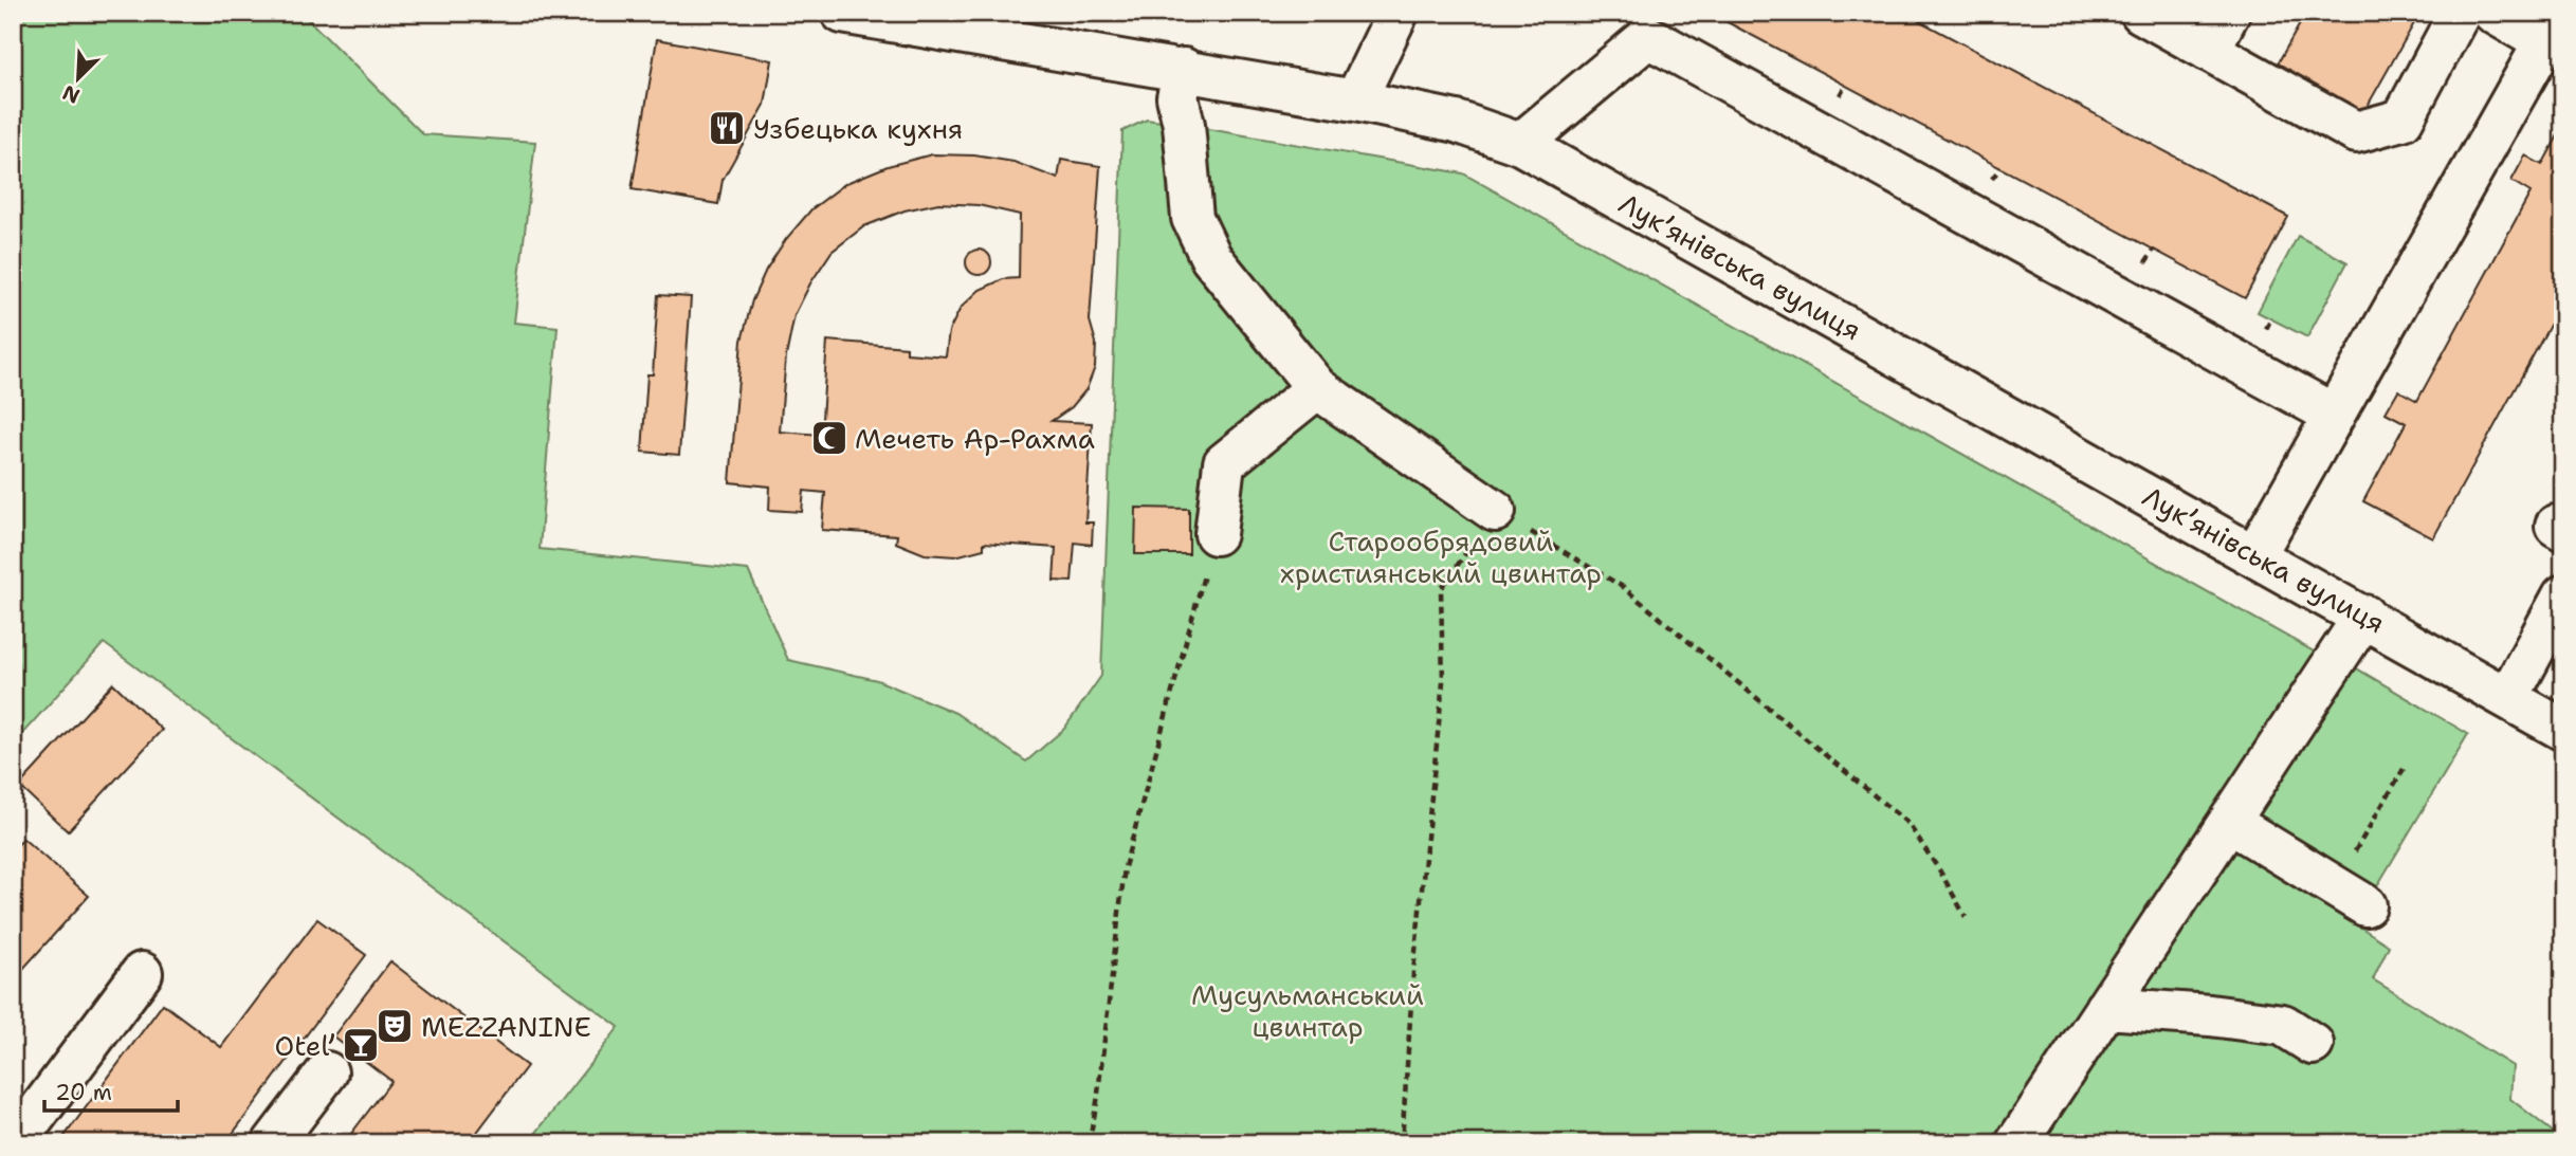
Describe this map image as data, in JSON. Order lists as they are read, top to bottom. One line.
{"streets":{"street":["Лукʼянівська вулиця"]},"parks":["Старообрядовий християнський цвинтар","Мусульманський цвинтар"],"places":{"restaurant":["Узбецька кухня"],"mosque":["Мечеть Ар-Рахма"],"theatre":["MEZZANINE"],"bar":["Otel’"]},"scale_bar":"20 m","north":"bottom left"}
